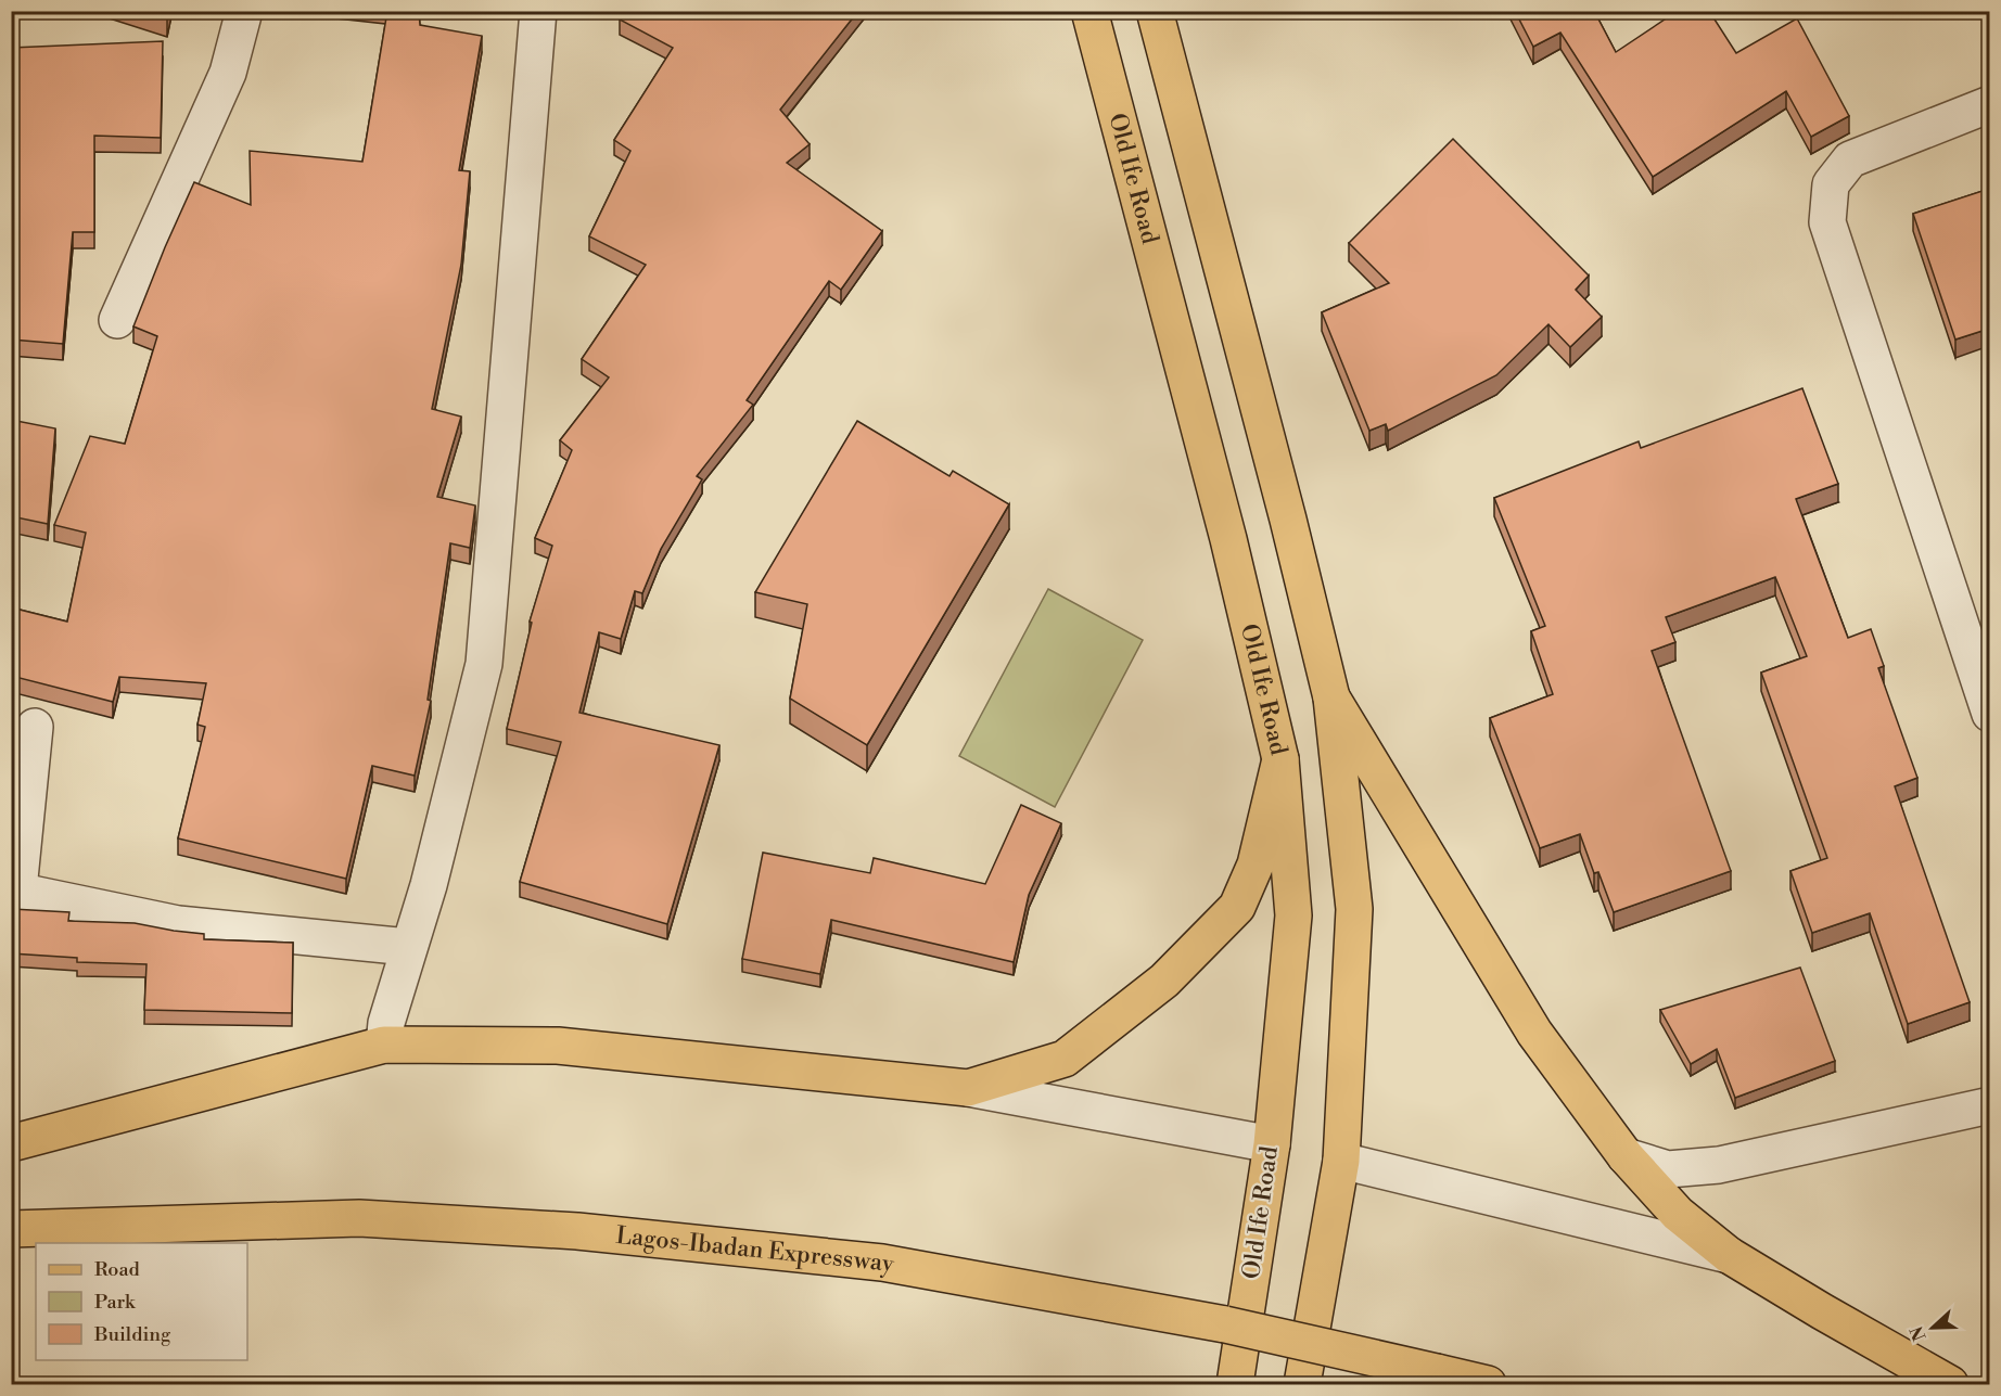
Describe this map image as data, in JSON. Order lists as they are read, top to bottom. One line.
{"streets":{"main road":["Old Ife Road","Lagos-Ibadan Expressway"]},"legend":["Road","Park","Building"],"north":"left"}
